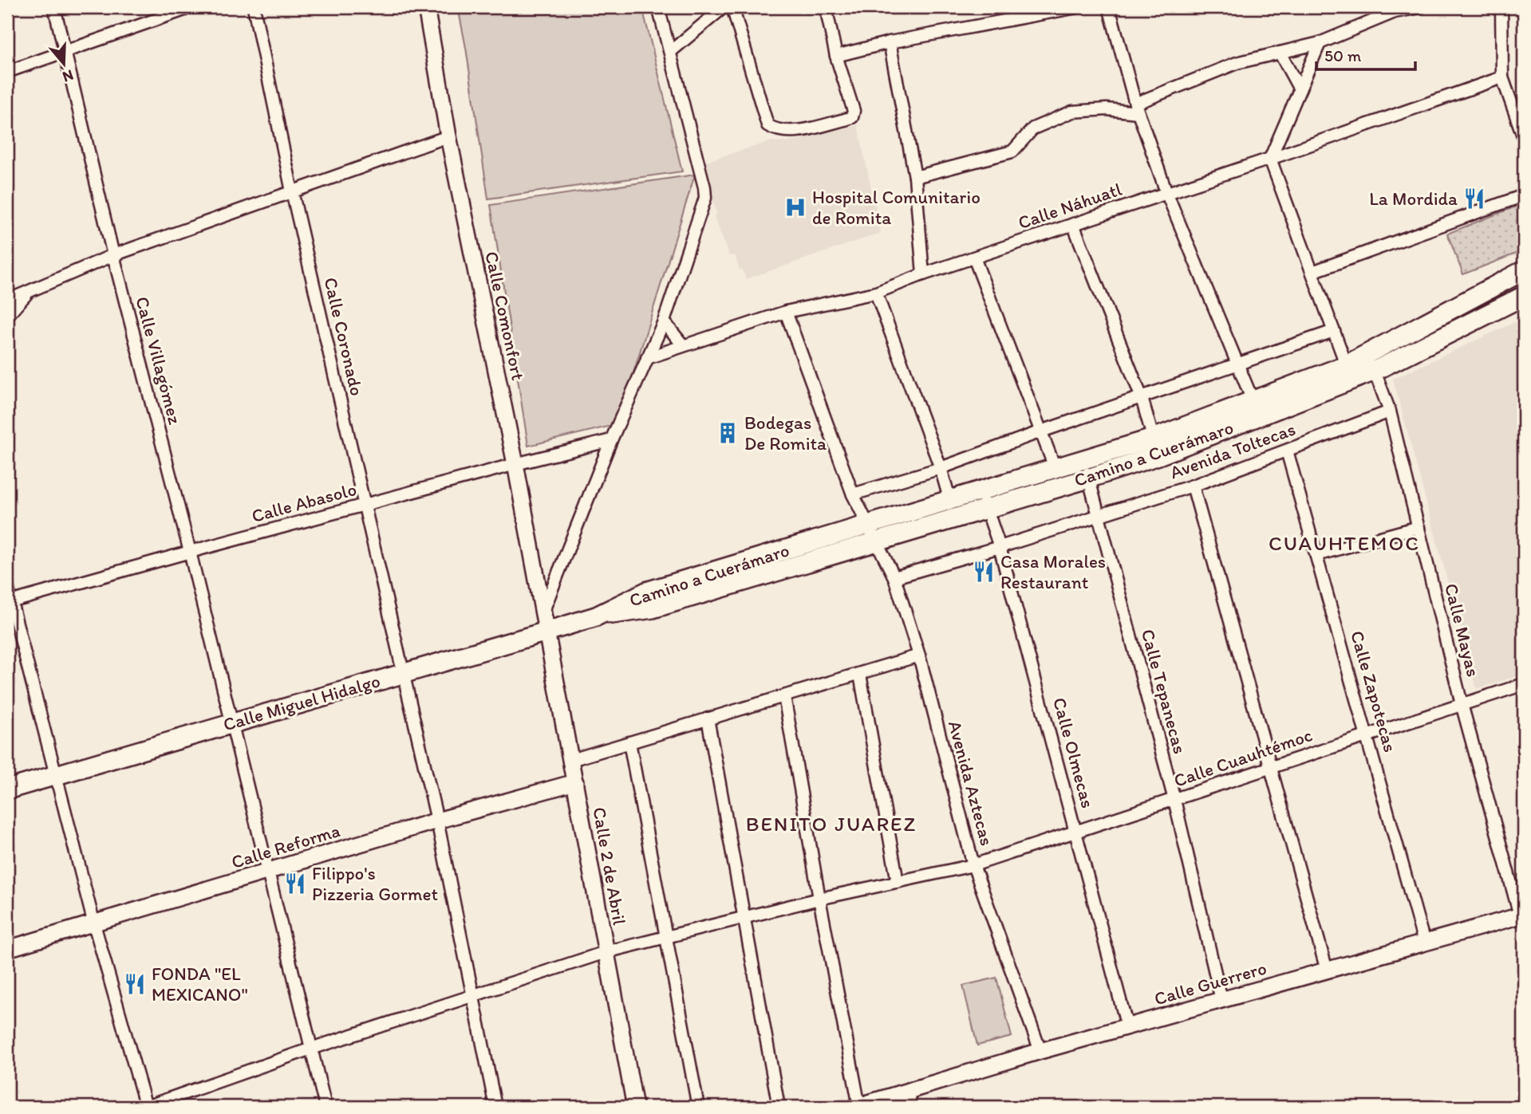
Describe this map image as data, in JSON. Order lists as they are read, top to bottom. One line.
{"streets":{"main road":["Camino a Cuerámaro","Calle Miguel Hidalgo"],"street":["Calle Náhuatl","Calle Comonfort","Calle Coronado","Calle Villagómez","Avenida Toltecas","Calle Abasolo","Calle Mayas","Calle Tepanecas","Calle Zapotecas","Calle Olmecas","Calle Cuauhtémoc","Avenida Aztecas","Calle Reforma","Calle 2 de Abril","Calle Guerrero"]},"crossings":[["Calle Náhuatl","Avenida Aztecas"],["Calle Comonfort","Calle Abasolo"],["Calle Comonfort","Calle Miguel Hidalgo"],["Calle Comonfort","Calle 2 de Abril"],["Calle Coronado","Calle Abasolo"],["Calle Coronado","Calle Miguel Hidalgo"],["Calle Coronado","Calle Cuauhtémoc"],["Calle Coronado","Calle Reforma"],["Calle Villagómez","Calle Abasolo"],["Calle Villagómez","Calle Miguel Hidalgo"],["Calle Villagómez","Calle Cuauhtémoc"],["Calle Villagómez","Calle Reforma"],["Avenida Toltecas","Calle Mayas"],["Avenida Toltecas","Calle Tepanecas"],["Avenida Toltecas","Calle Zapotecas"],["Avenida Toltecas","Calle Olmecas"],["Avenida Toltecas","Avenida Aztecas"],["Camino a Cuerámaro","Calle Mayas"],["Camino a Cuerámaro","Calle Tepanecas"],["Camino a Cuerámaro","Calle Miguel Hidalgo"],["Camino a Cuerámaro","Calle Olmecas"],["Camino a Cuerámaro","Avenida Aztecas"],["Calle Mayas","Calle Cuauhtémoc"],["Calle Mayas","Calle Guerrero"],["Calle Tepanecas","Calle Cuauhtémoc"],["Calle Tepanecas","Calle Guerrero"],["Calle Zapotecas","Calle Cuauhtémoc"],["Calle Zapotecas","Calle Guerrero"],["Calle Miguel Hidalgo","Calle 2 de Abril"],["Calle Olmecas","Calle Cuauhtémoc"],["Calle Olmecas","Calle Guerrero"],["Calle Cuauhtémoc","Avenida Aztecas"],["Calle Cuauhtémoc","Calle 2 de Abril"],["Avenida Aztecas","Calle Guerrero"],["Calle Reforma","Calle 2 de Abril"]],"districts":["CUAUHTEMOC","BENITO JUAREZ"],"places":{"restaurant":["La Mordida","Casa Morales Restaurant","Filippo's Pizzeria Gormet","FONDA \"EL MEXICANO\""],"hospital":["Hospital Comunitario de Romita"],"building":["Bodegas De Romita"]},"scale_bar":"50 m","north":"bottom"}
